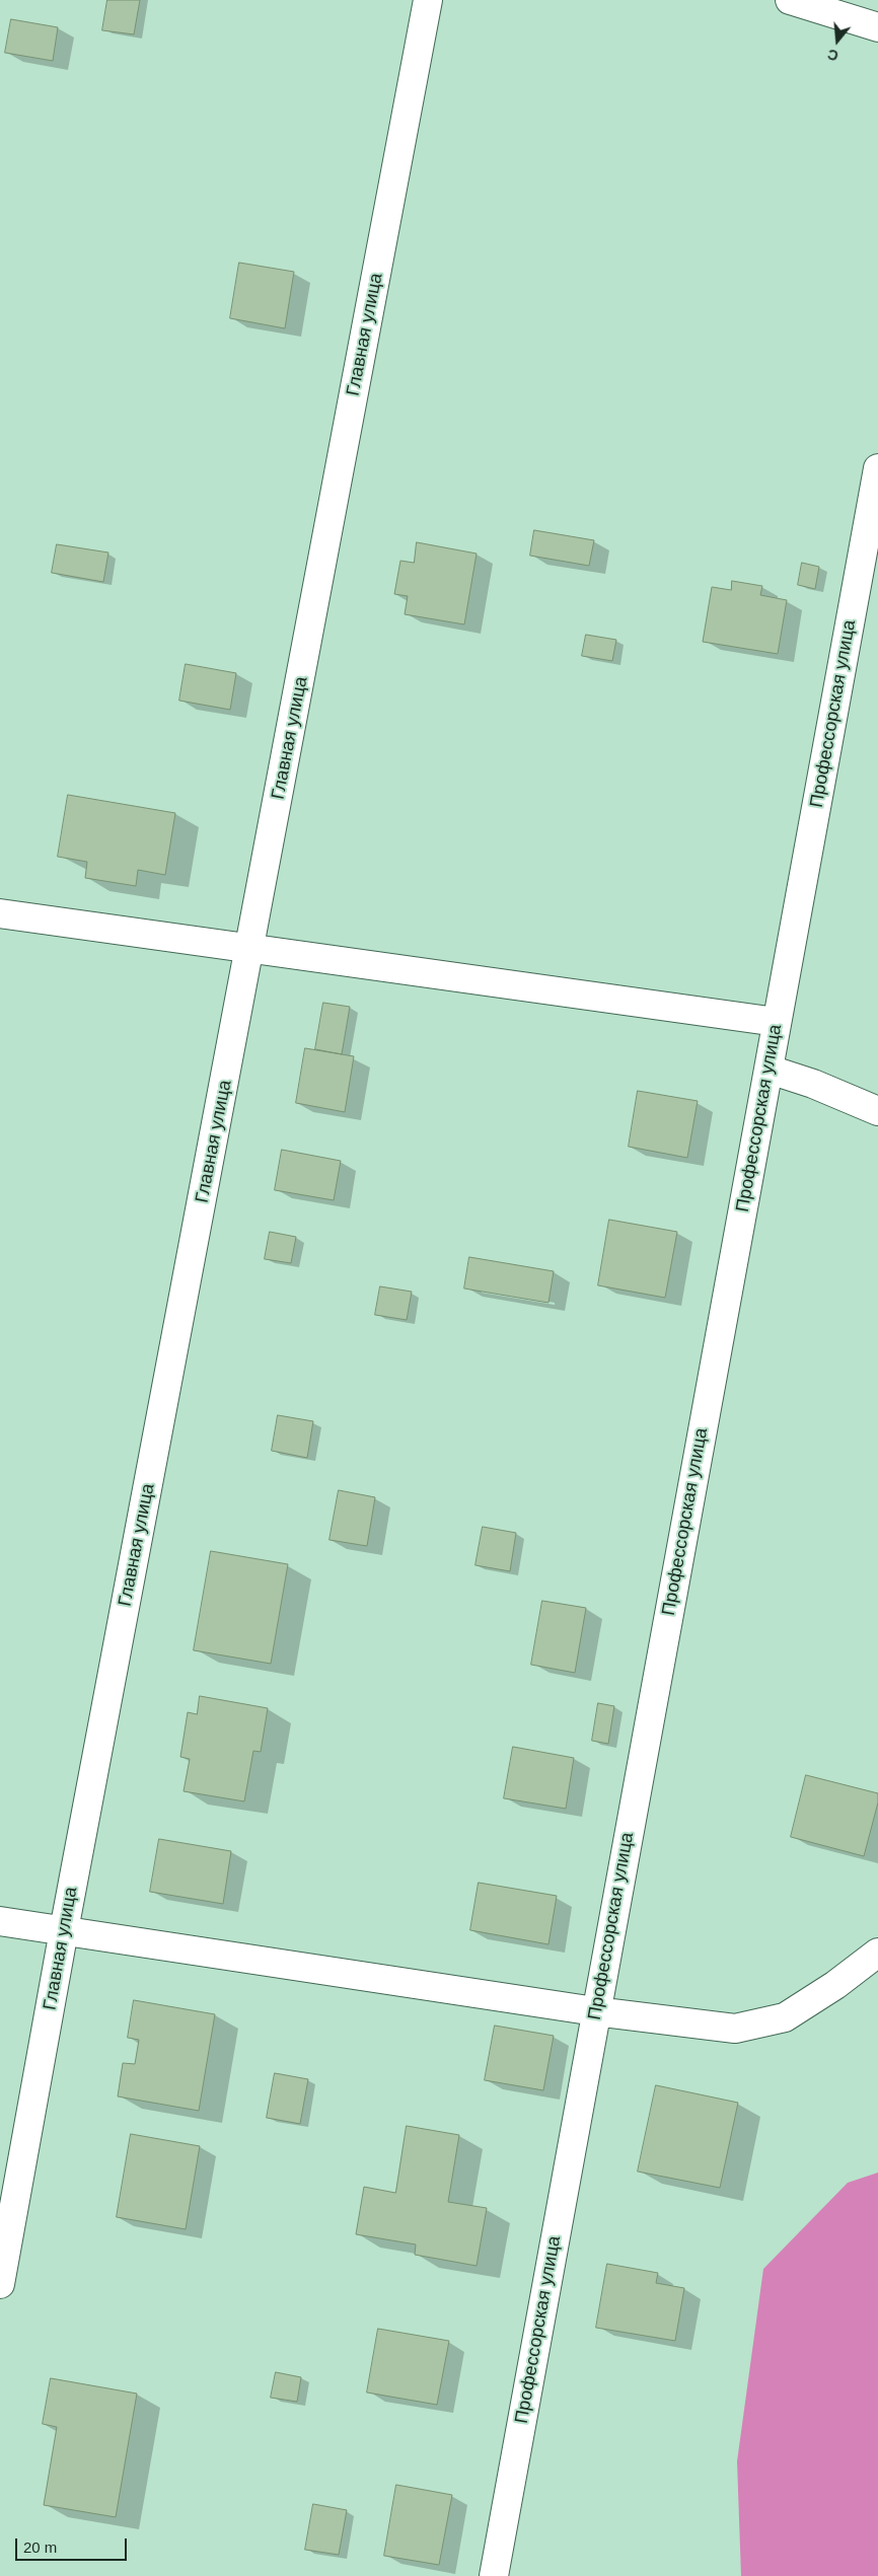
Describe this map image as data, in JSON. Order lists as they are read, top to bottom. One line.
{"streets":{"street":["Главная улица","Профессорская улица"]},"scale_bar":"20 m","north":"bottom"}
